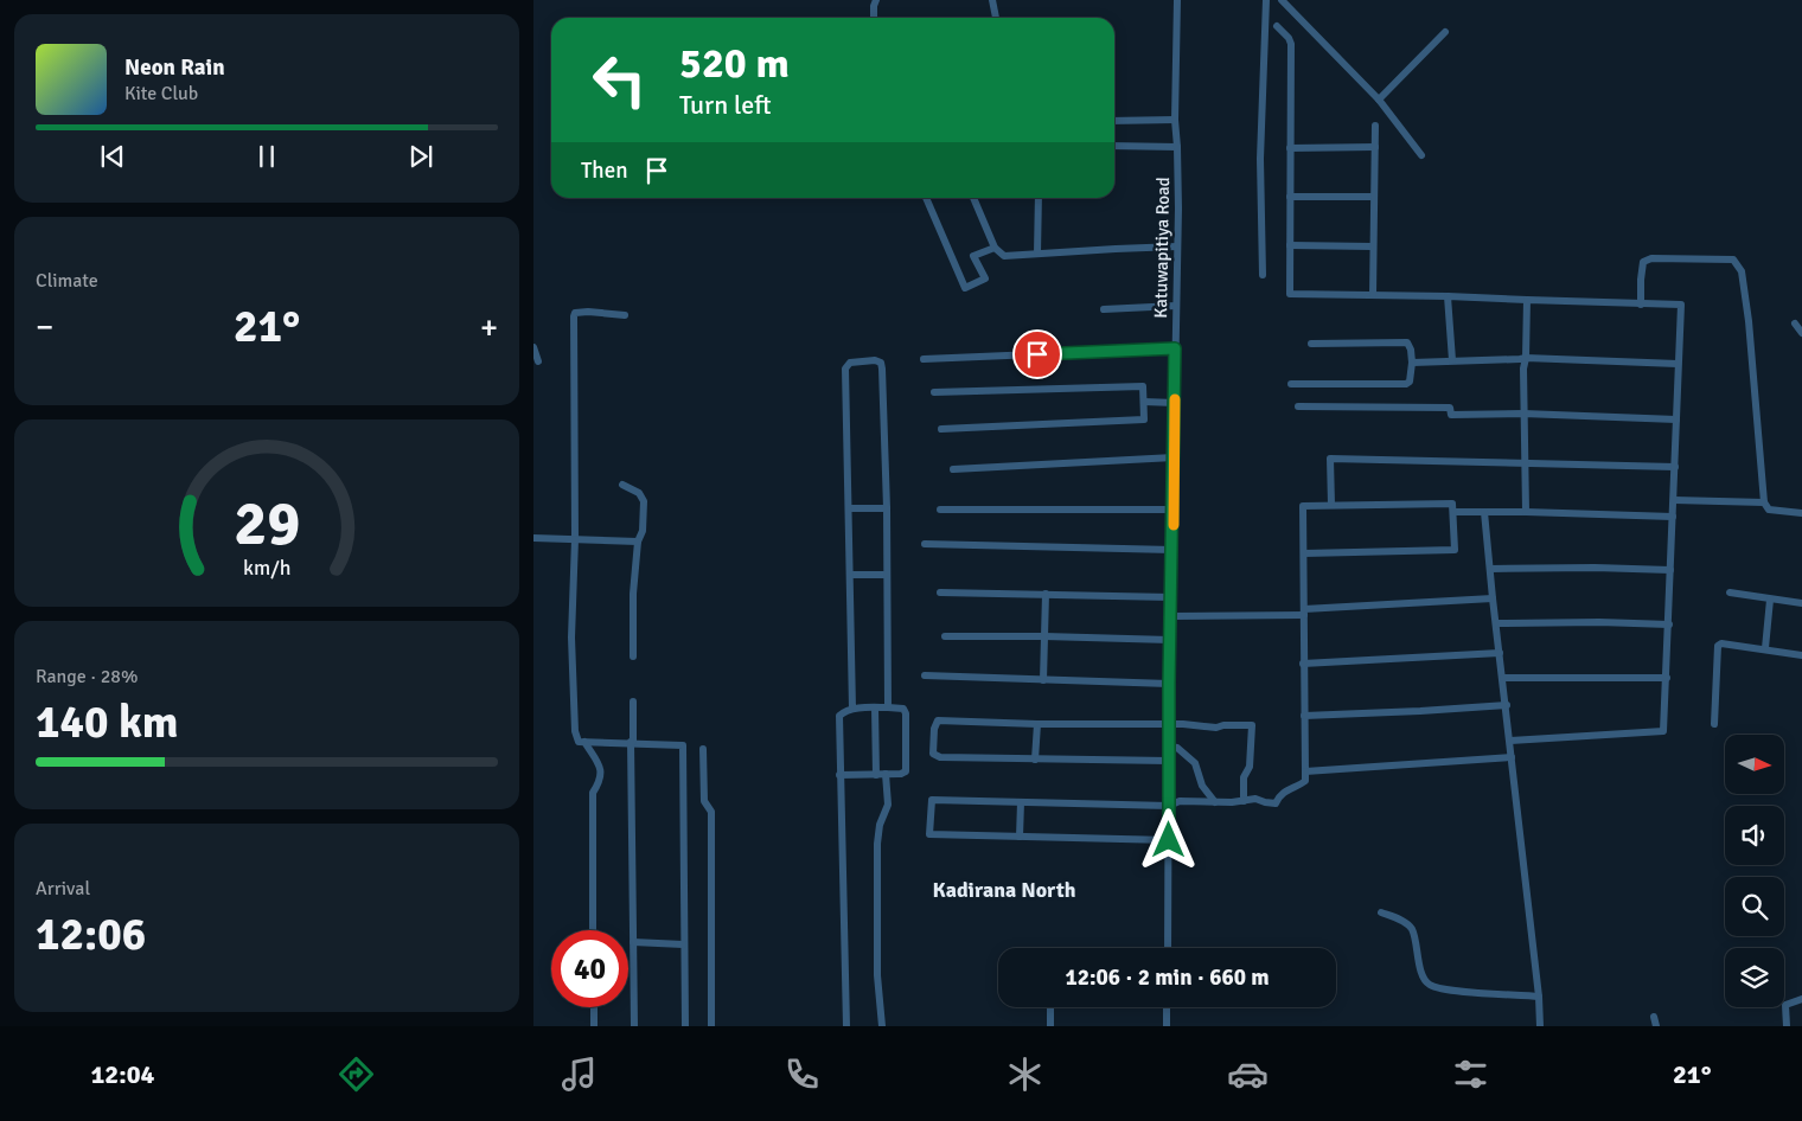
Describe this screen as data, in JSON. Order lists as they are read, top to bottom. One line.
{"streets":{"street":["Katuwapitiya Road"]},"districts":["Kadirana North"],"north":"right","page":{"turn":["520 m","Turn left"],"song":["Neon Rain","Kite Club"],"then":"Then","tile":["Climate",["Range · 28%","140 km"],["Arrival","12:06"]],"heat":["−","21°","+"],"limit":"40","trip":"12:06 · 2 min · 660 m","tabs":["12:04","21°"],"gauge":["29","km/h"]}}
